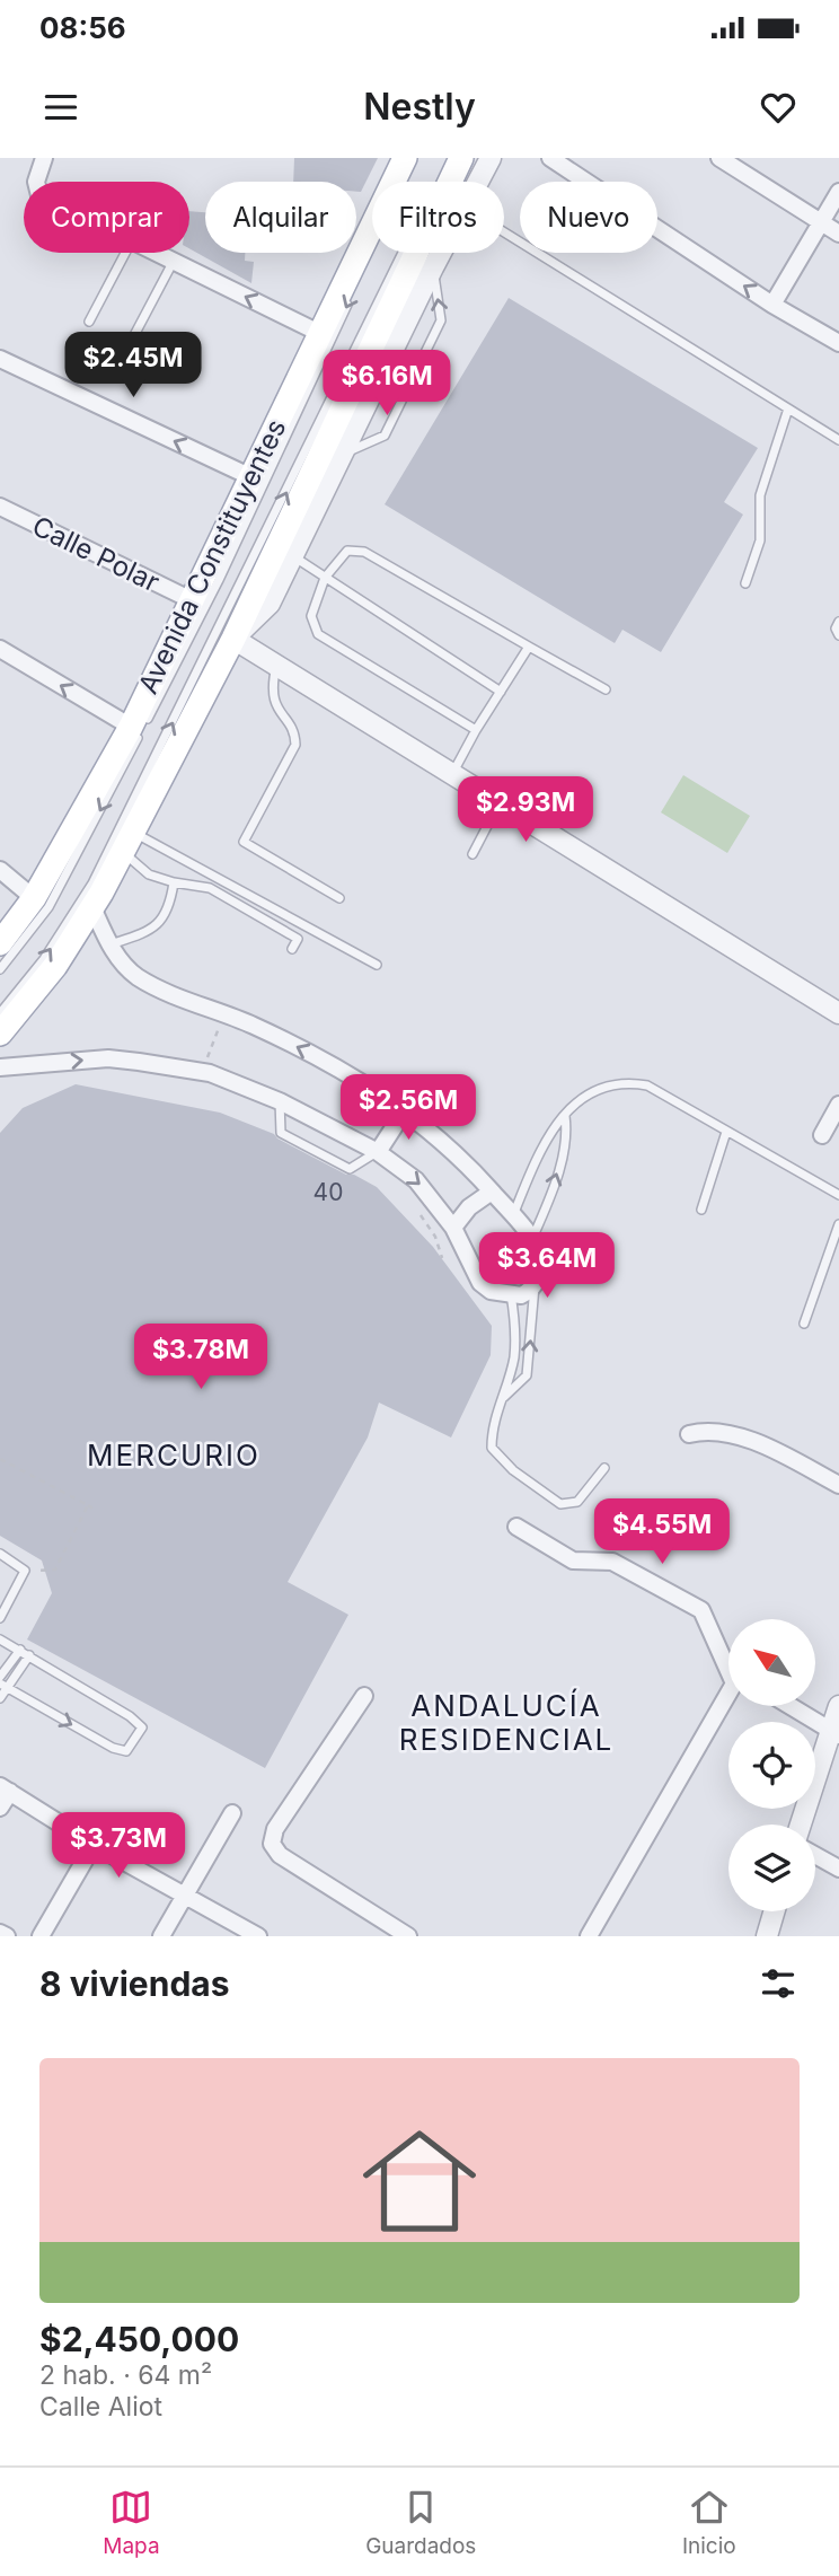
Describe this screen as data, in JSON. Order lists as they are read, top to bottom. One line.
{"streets":{"main road":["Avenida Constituyentes"],"street":["Calle Polar"]},"crossings":[["Calle Polar","Avenida Constituyentes"]],"districts":["MERCURIO","ANDALUCÍA RESIDENCIAL"],"house_numbers":["40"],"north":"top left","page":{"status":"08:56","header":"Nestly","chip":["Comprar","Alquilar","Filtros","Nuevo"],"price":["$2.45M","$6.16M","$2.93M","$2.56M","$3.64M","$3.78M","$4.55M","$3.73M"],"heading":"8 viviendas","list":[{"name":"$2,450,000","note":"2 hab. · 64 m² · Calle Aliot"}],"tabs":["Mapa","Guardados","Inicio"]}}
